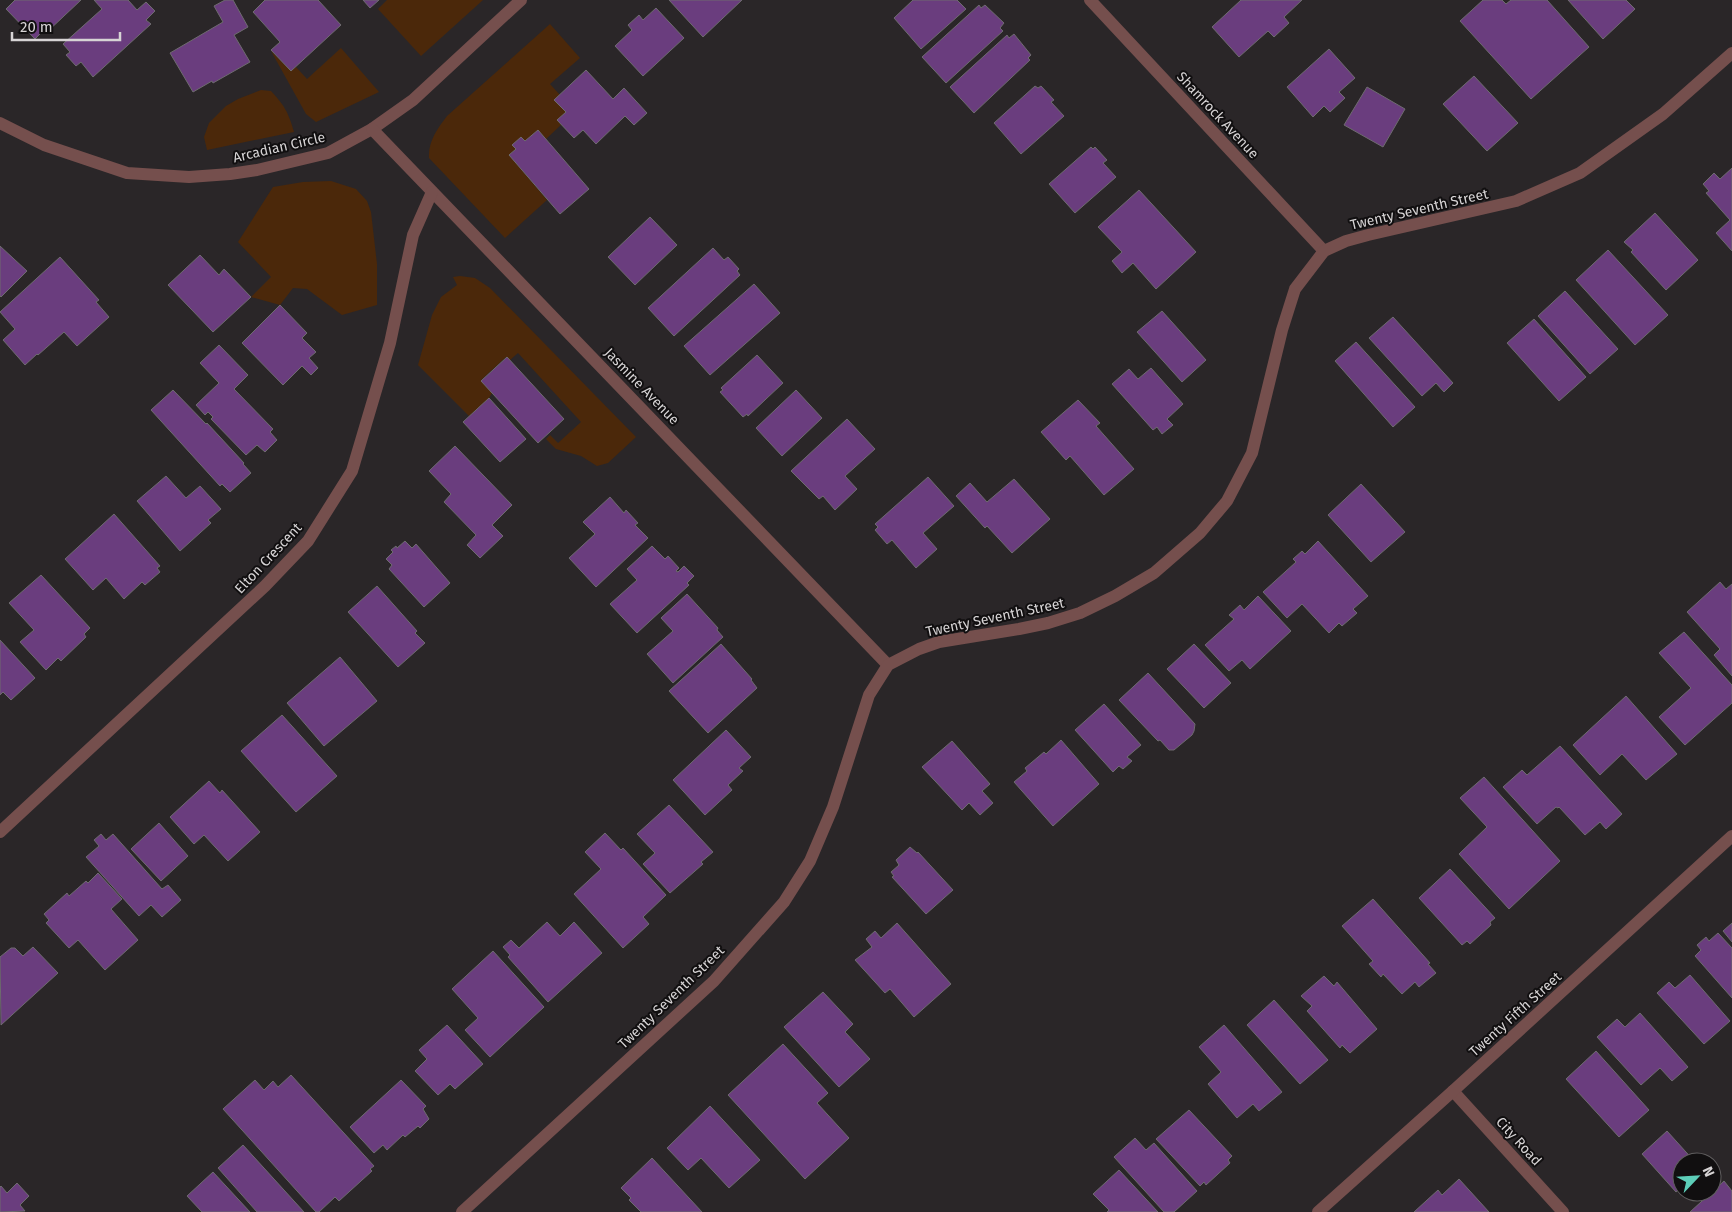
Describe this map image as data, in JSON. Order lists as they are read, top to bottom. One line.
{"streets":{"street":["Shamrock Avenue","Arcadian Circle","Twenty Seventh Street","Jasmine Avenue","Elton Crescent","Twenty Fifth Street","City Road"]},"crossings":[["Shamrock Avenue","Twenty Seventh Street"],["Arcadian Circle","Jasmine Avenue"],["Twenty Seventh Street","Jasmine Avenue"],["Jasmine Avenue","Elton Crescent"],["Twenty Fifth Street","City Road"]],"scale_bar":"20 m","north":"top right"}
